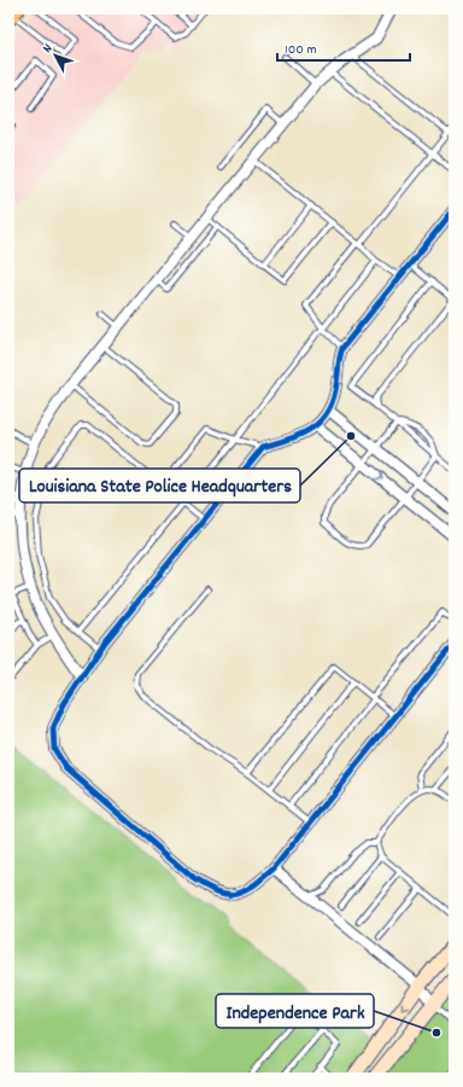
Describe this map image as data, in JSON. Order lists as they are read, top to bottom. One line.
{"places":["Louisiana State Police Headquarters","Independence Park"],"scale_bar":"100 m","north":"top left"}
